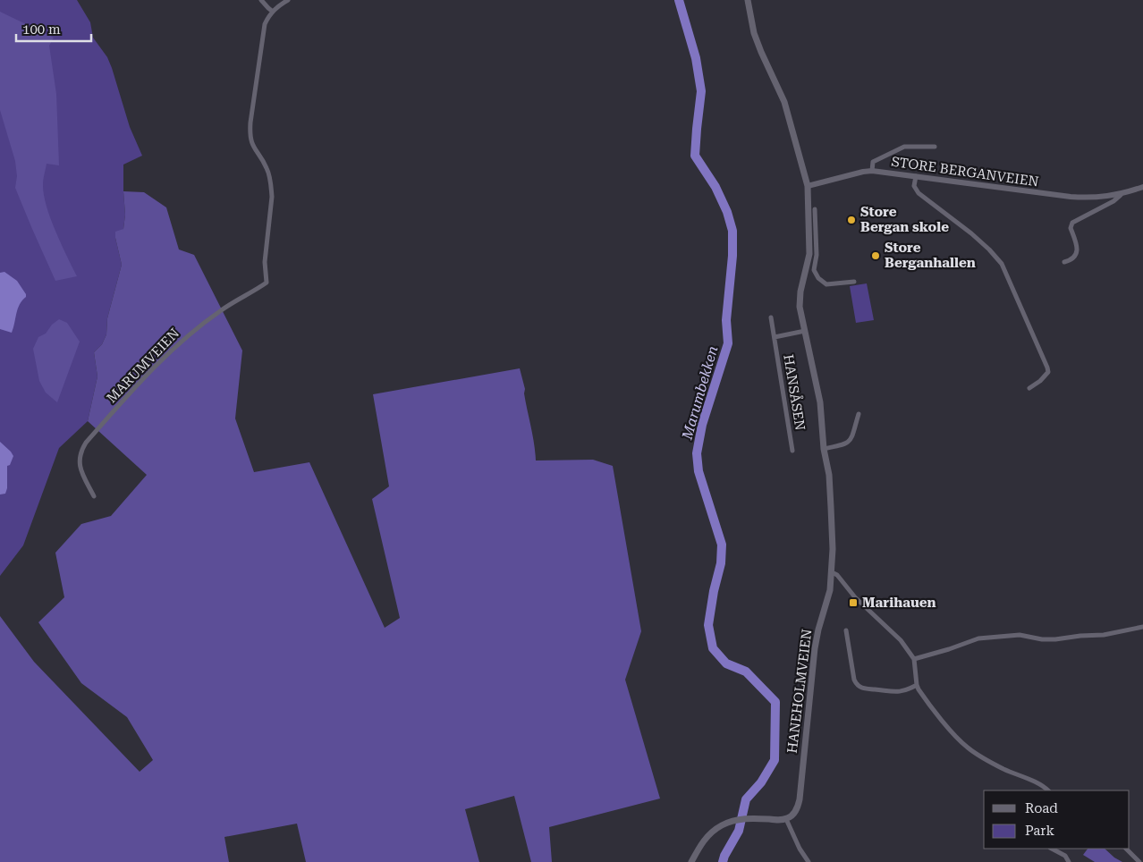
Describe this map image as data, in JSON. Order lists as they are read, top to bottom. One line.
{"streets":{"main road":["HANEHOLMVEIEN"],"street":["STORE BERGANVEIEN","MARUMVEIEN","HANSÅSEN"]},"crossings":[["STORE BERGANVEIEN","HANEHOLMVEIEN"],["HANSÅSEN","HANEHOLMVEIEN"]],"water":["Marumbekken"],"places":{"other":["Store Bergan skole","Store Berganhallen"],"transit":["Marihauen"]},"legend":["Road","Park"],"scale_bar":"100 m"}
